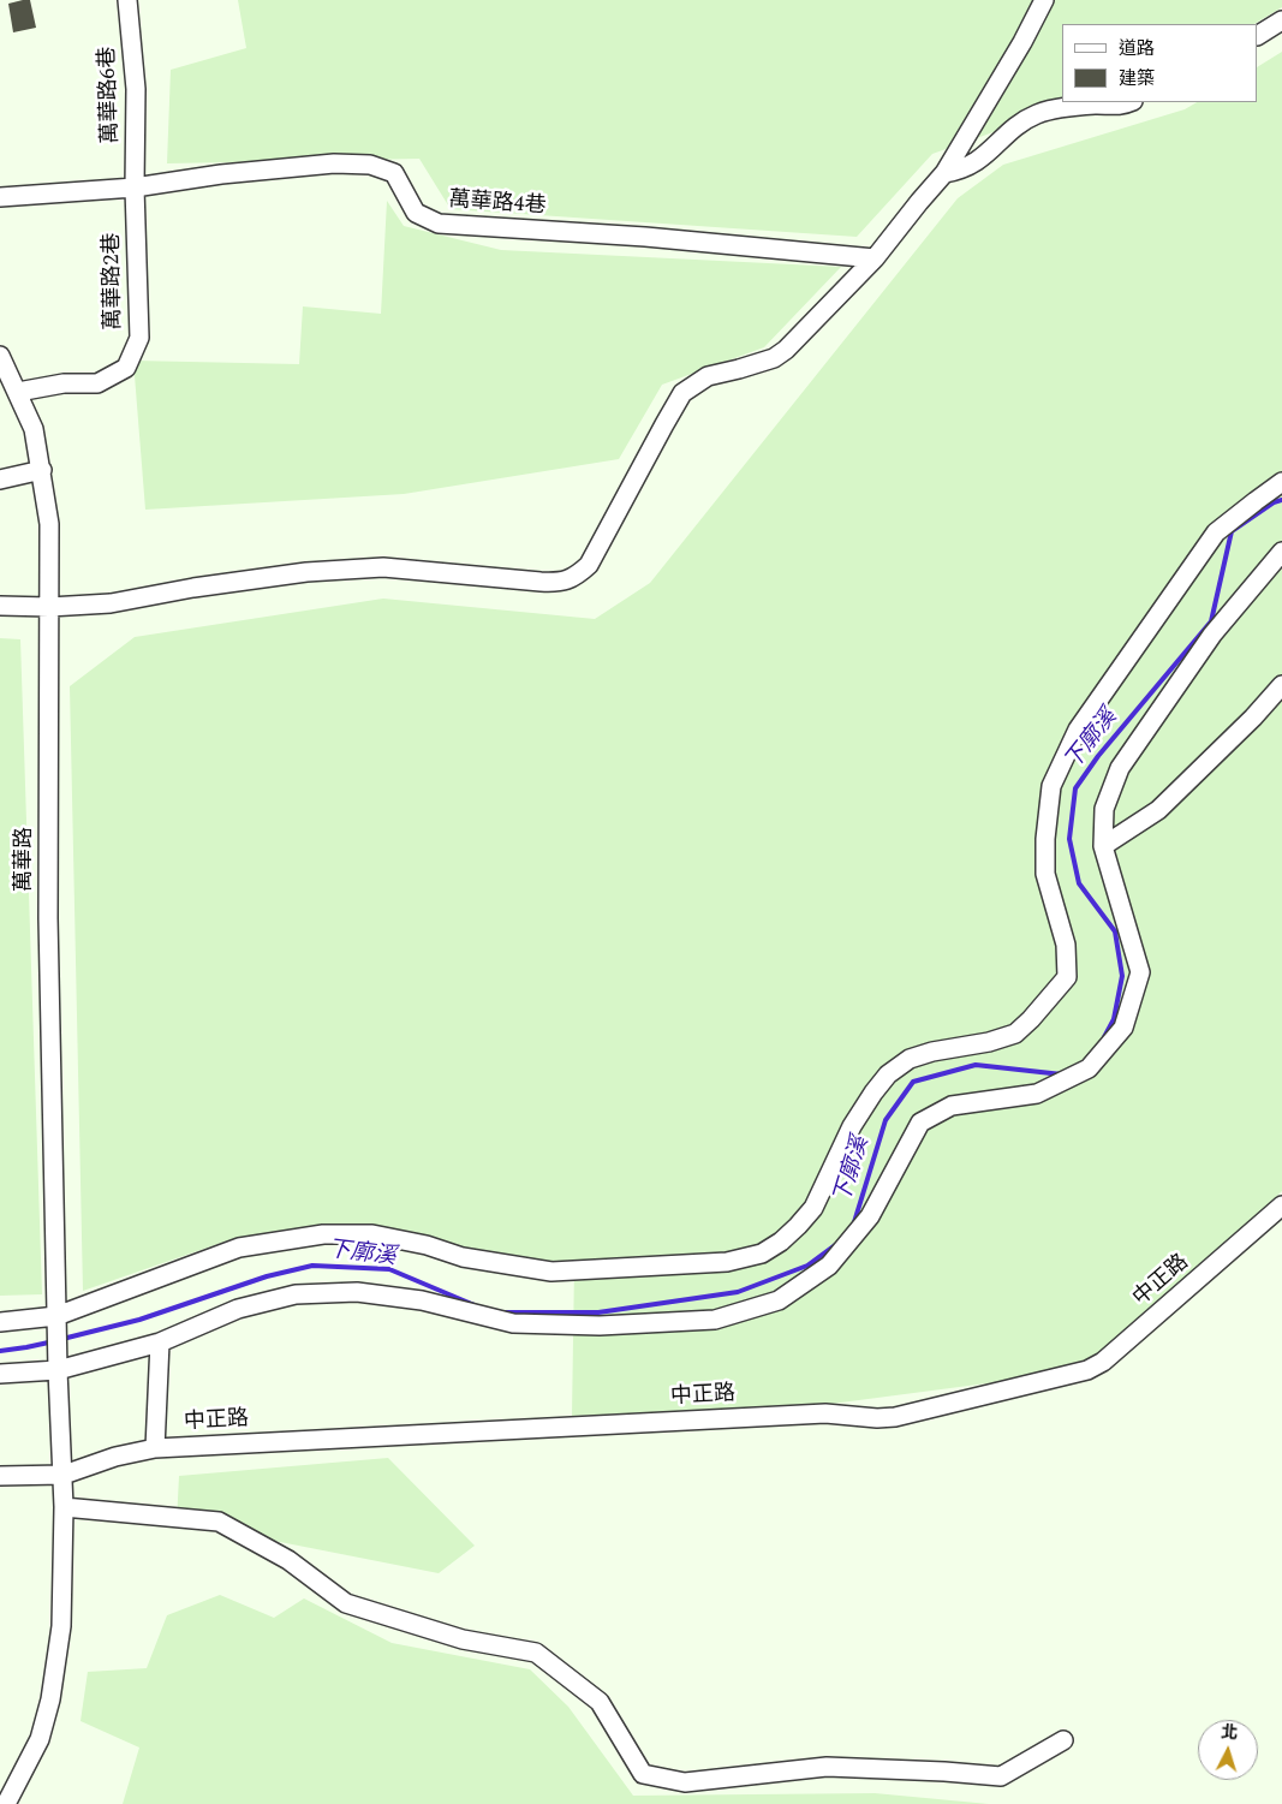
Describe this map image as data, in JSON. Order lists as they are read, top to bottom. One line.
{"streets":{"street":["萬華路6巷","萬華路4巷","萬華路2巷","萬華路","中正路"]},"crossings":[["萬華路6巷","萬華路4巷"],["萬華路6巷","萬華路2巷"],["萬華路4巷","萬華路2巷"],["萬華路2巷","萬華路"]],"water":["下廓溪"],"legend":["道路","建築"],"north":"top"}
